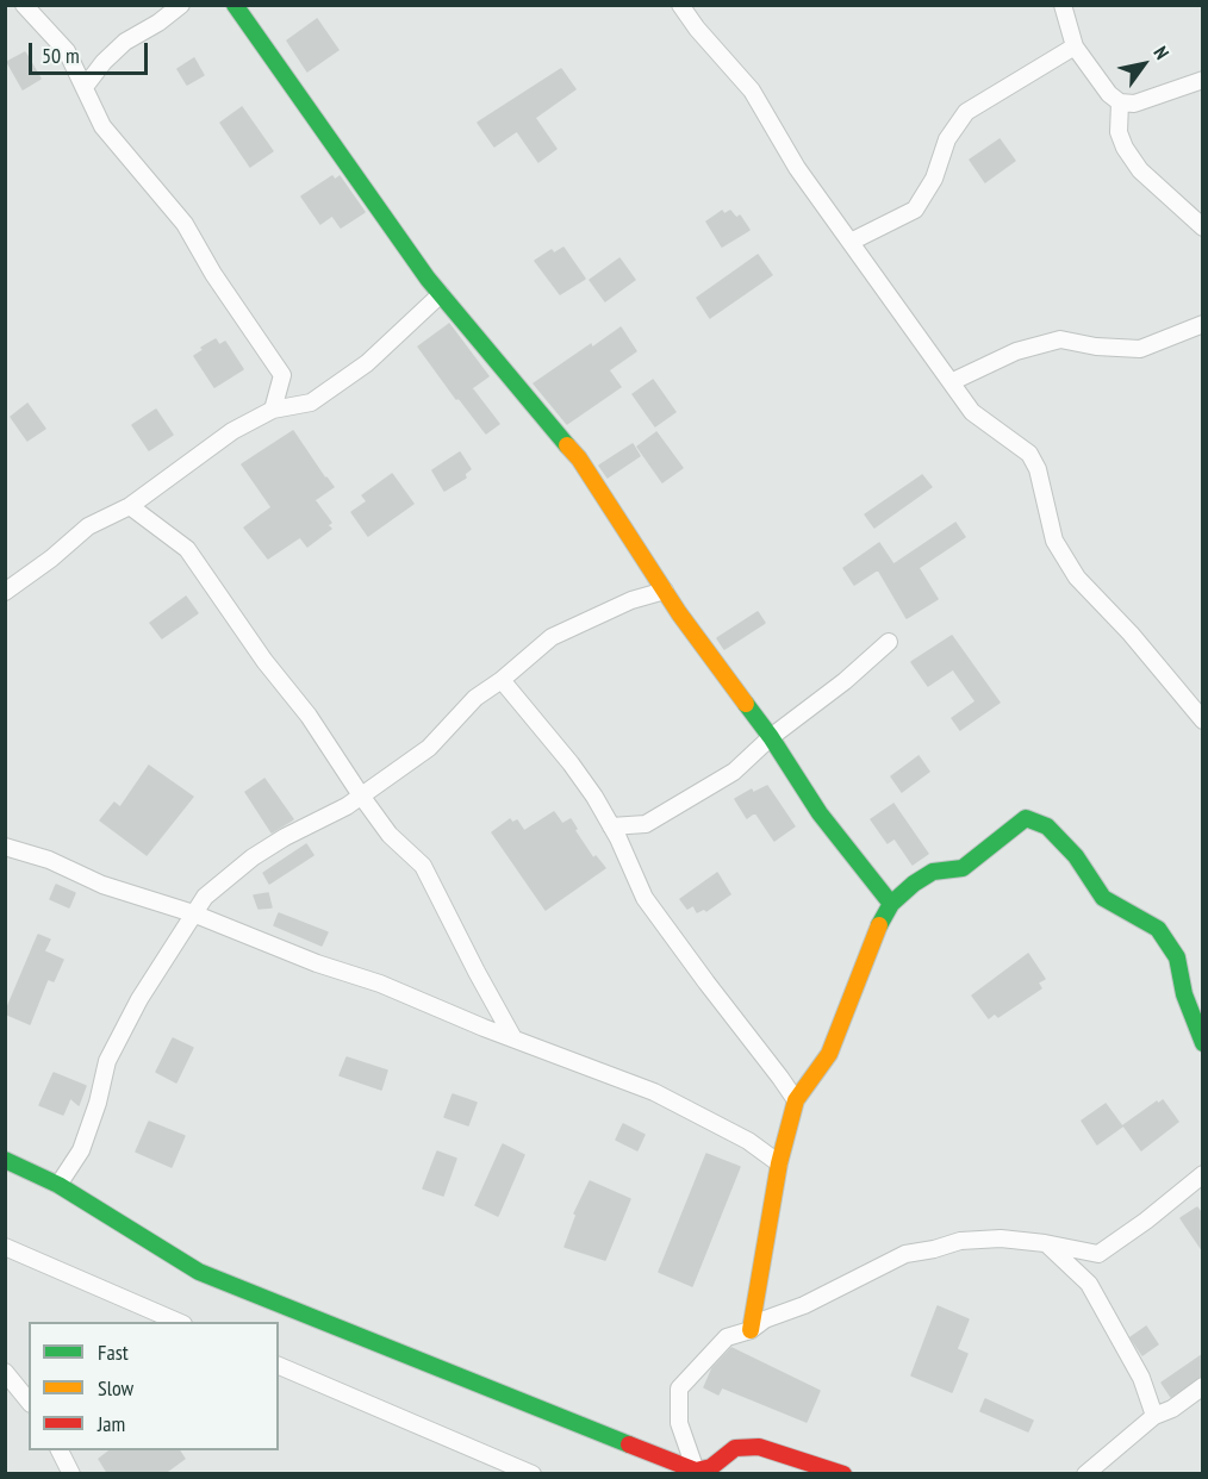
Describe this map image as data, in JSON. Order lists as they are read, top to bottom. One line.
{"legend":["Fast","Slow","Jam"],"scale_bar":"50 m","north":"top right"}
